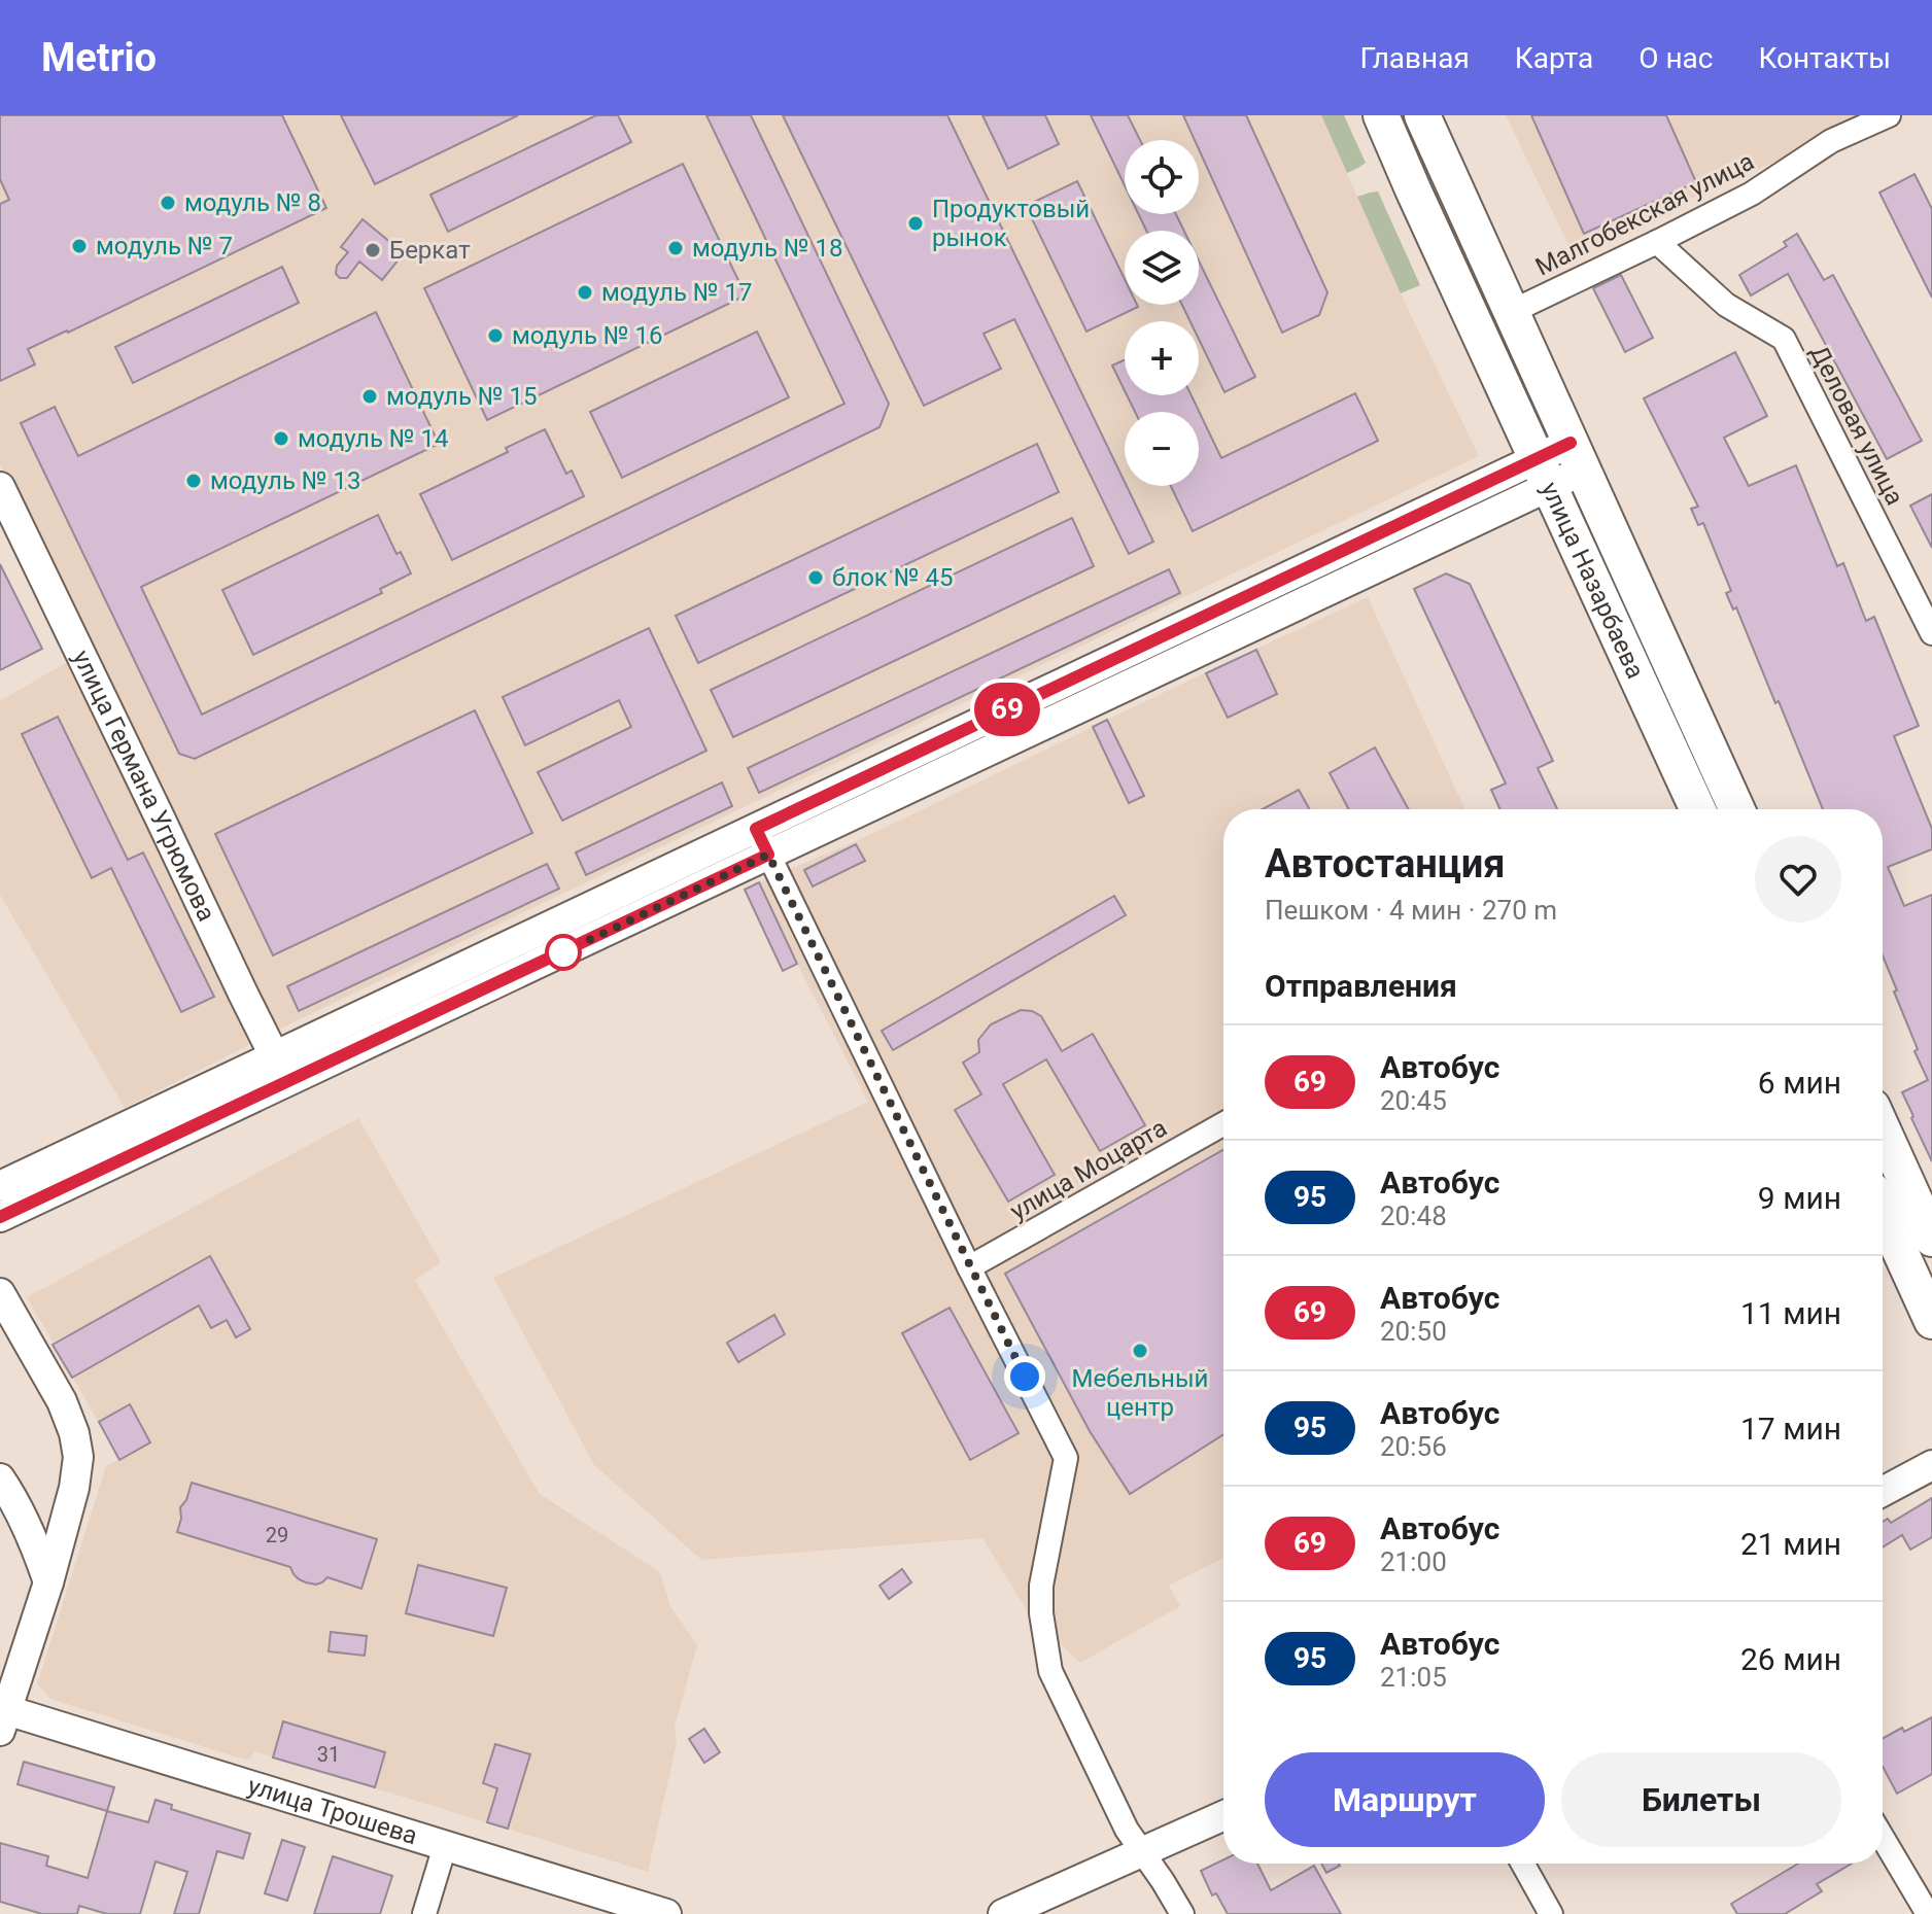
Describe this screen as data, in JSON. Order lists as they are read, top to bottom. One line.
{"streets":{"main road":["улица Назарбаева"],"street":["Малгобекская улица","Деловая улица","улица Германа Угрюмова","улица Моцарта","улица Трошева"]},"crossings":[["Малгобекская улица","Деловая улица"],["Малгобекская улица","улица Назарбаева"]],"places":["модуль № 8","Продуктовый рынок","модуль № 7","модуль № 18","Беркат","модуль № 17","модуль № 16","модуль № 15","модуль № 14","модуль № 13","блок № 45","Мебельный центр"],"lines":["bus line 69"],"house_numbers":["29","31"],"page":{"header":"Metrio","nav":["Главная","Карта","О нас","Контакты"],"on_map":"69","map_buttons":["+","−"],"heading":[["Автостанция","Пешком · 4 мин · 270 m"],"Отправления"],"list":[{"mark":"69","name":"Автобус","note":"20:45","value":"6 мин"},{"mark":"95","name":"Автобус","note":"20:48","value":"9 мин"},{"mark":"69","name":"Автобус","note":"20:50","value":"11 мин"},{"mark":"95","name":"Автобус","note":"20:56","value":"17 мин"},{"mark":"69","name":"Автобус","note":"21:00","value":"21 мин"},{"mark":"95","name":"Автобус","note":"21:05","value":"26 мин"}],"buttons":["Маршрут","Билеты"]}}
